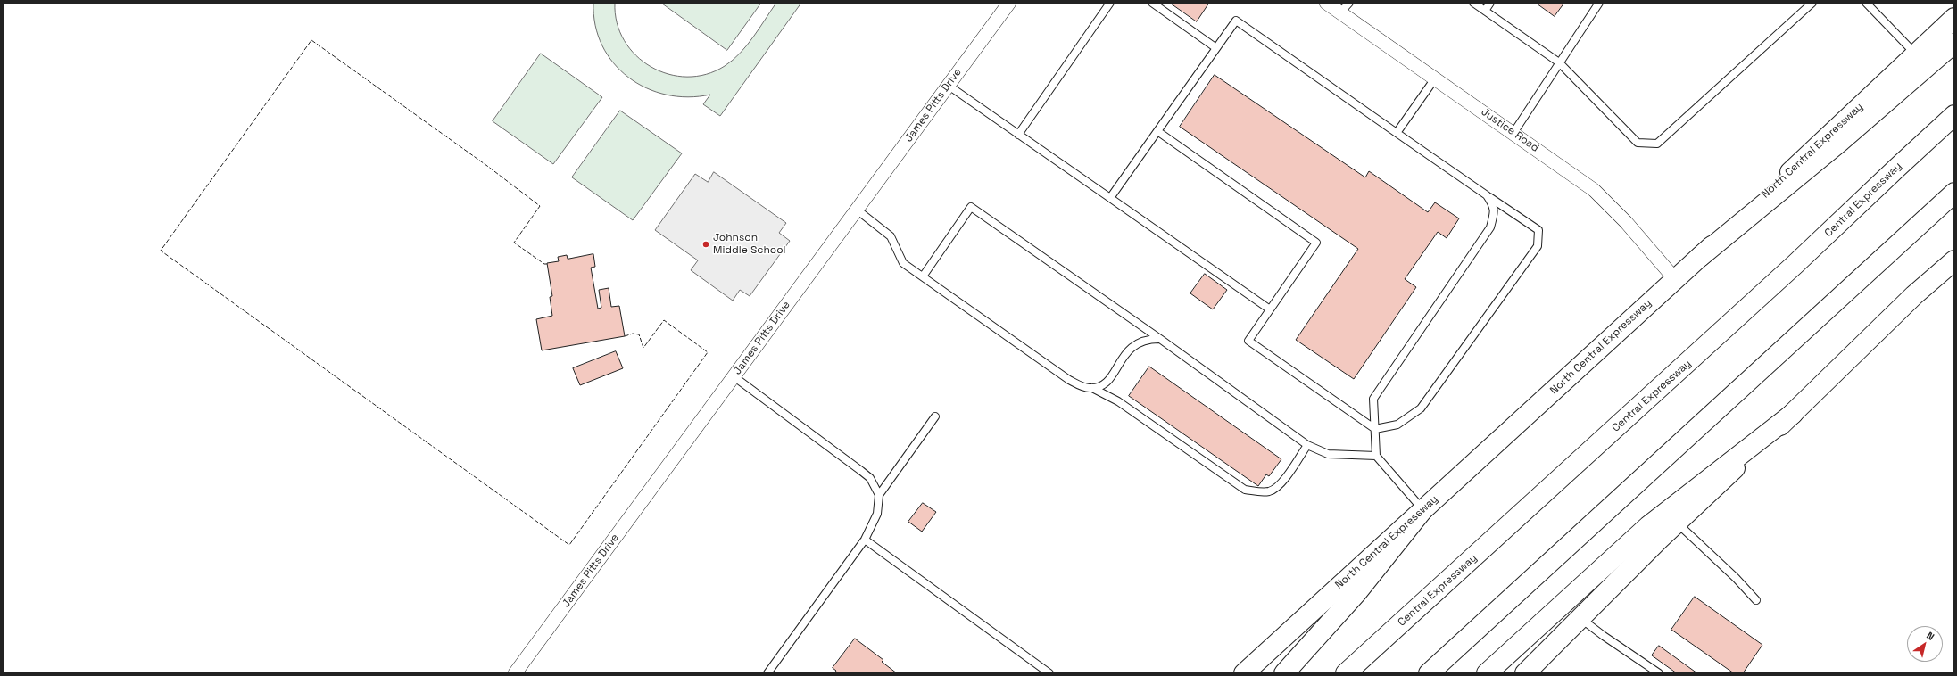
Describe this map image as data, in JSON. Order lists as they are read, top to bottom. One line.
{"streets":{"main road":["North Central Expressway","Central Expressway"],"street":["James Pitts Drive","Justice Road"]},"crossings":[["Justice Road","North Central Expressway"]],"places":["Johnson Middle School"],"north":"top right"}
